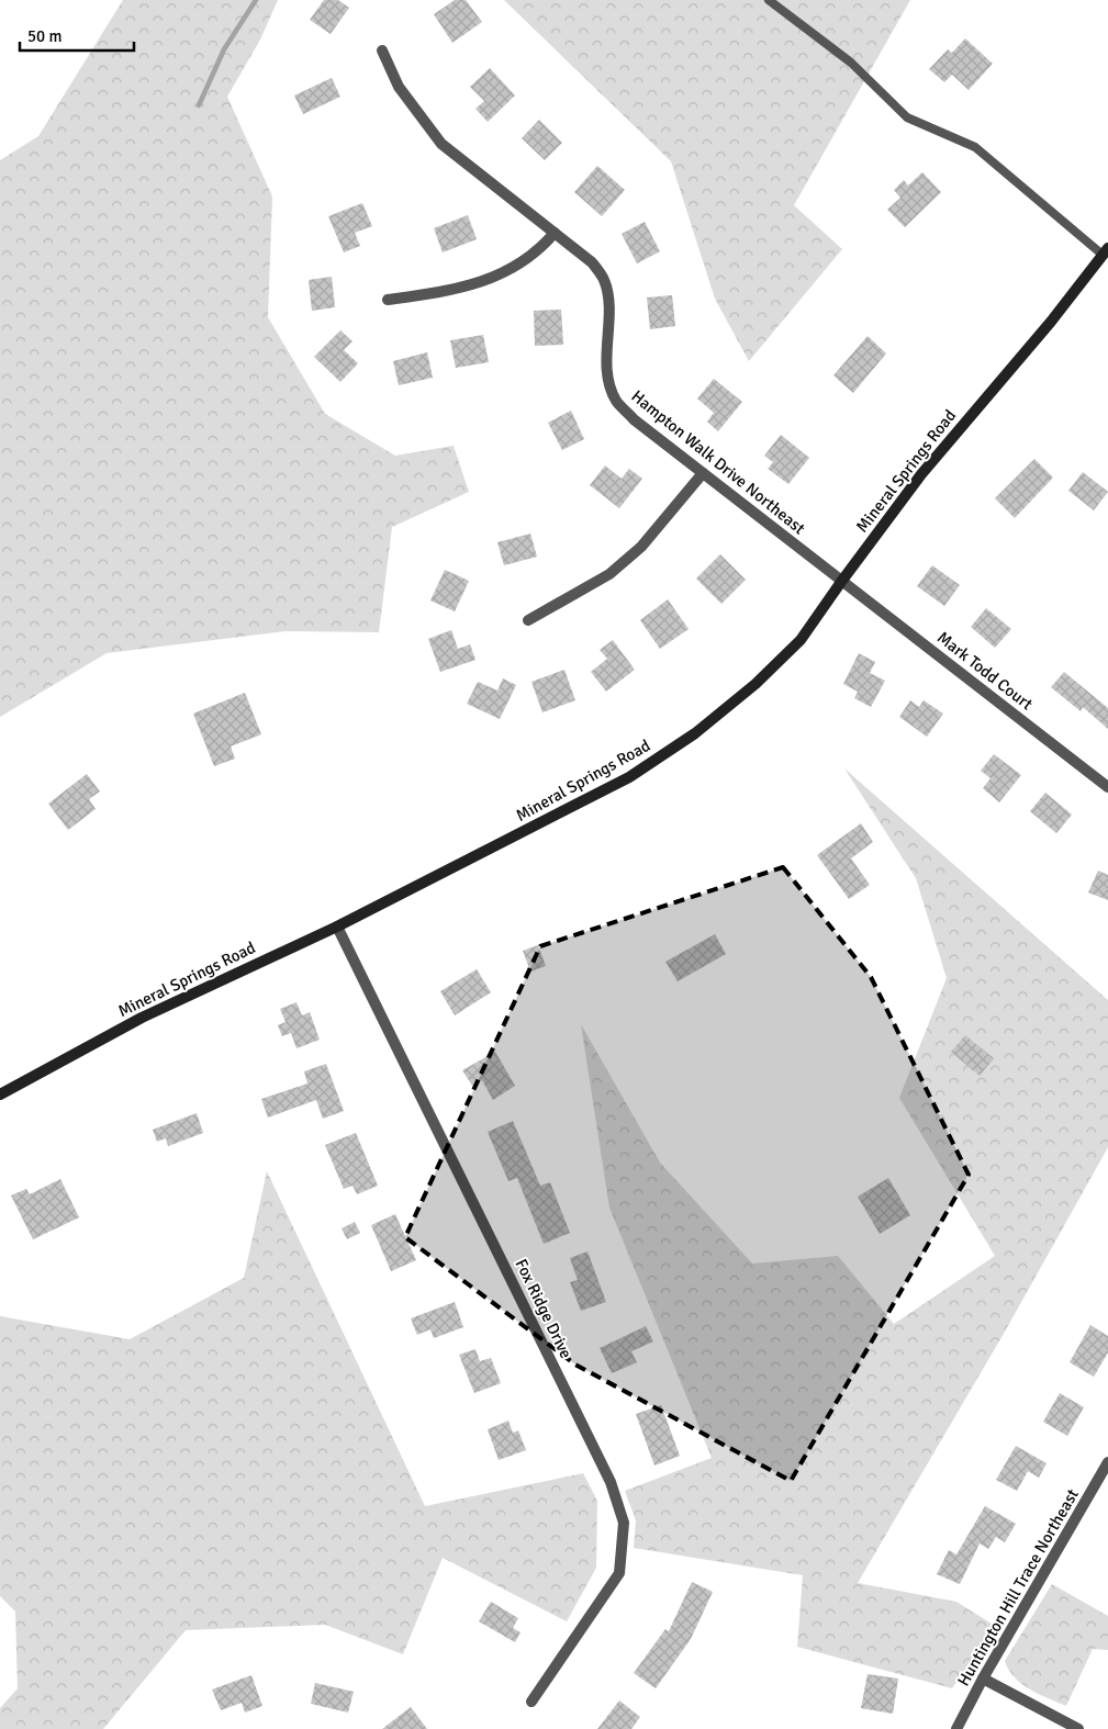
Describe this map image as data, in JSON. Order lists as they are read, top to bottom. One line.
{"streets":{"street":["Hampton Walk Drive Northeast","Mineral Springs Road","Mark Todd Court","Fox Ridge Drive","Huntington Hill Trace Northeast"]},"crossings":[["Hampton Walk Drive Northeast","Mineral Springs Road"],["Hampton Walk Drive Northeast","Mark Todd Court"],["Mineral Springs Road","Mark Todd Court"],["Mineral Springs Road","Fox Ridge Drive"]],"scale_bar":"50 m"}
